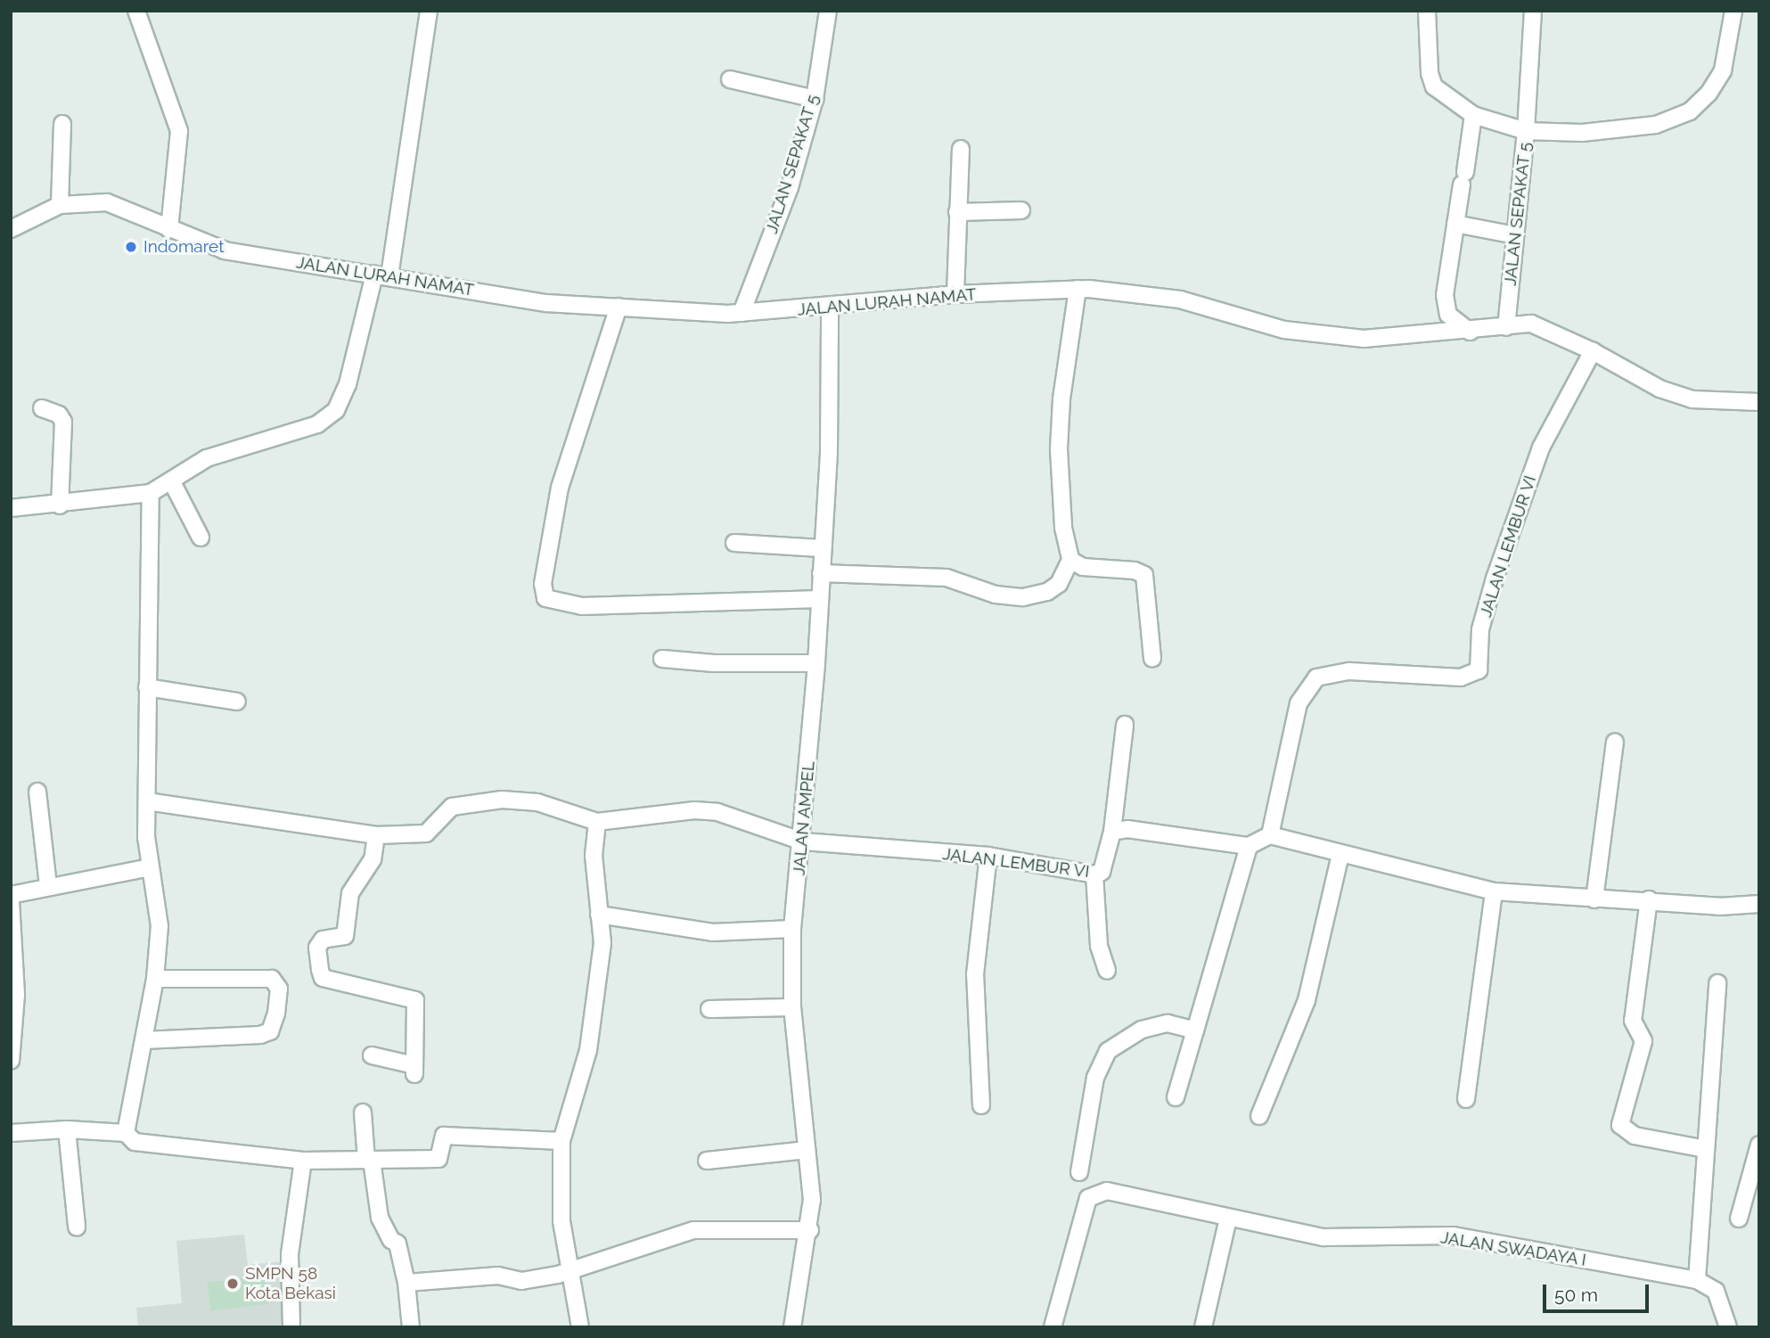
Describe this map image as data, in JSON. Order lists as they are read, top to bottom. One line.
{"streets":{"street":["JALAN SEPAKAT 5","JALAN LURAH NAMAT","JALAN LEMBUR VI","JALAN AMPEL","JALAN SWADAYA I"]},"crossings":[["JALAN SEPAKAT 5","JALAN LURAH NAMAT"],["JALAN LURAH NAMAT","JALAN LEMBUR VI"],["JALAN LURAH NAMAT","JALAN AMPEL"],["JALAN LEMBUR VI","JALAN AMPEL"]],"places":["Indomaret","SMPN 58 Kota Bekasi"],"scale_bar":"50 m"}
